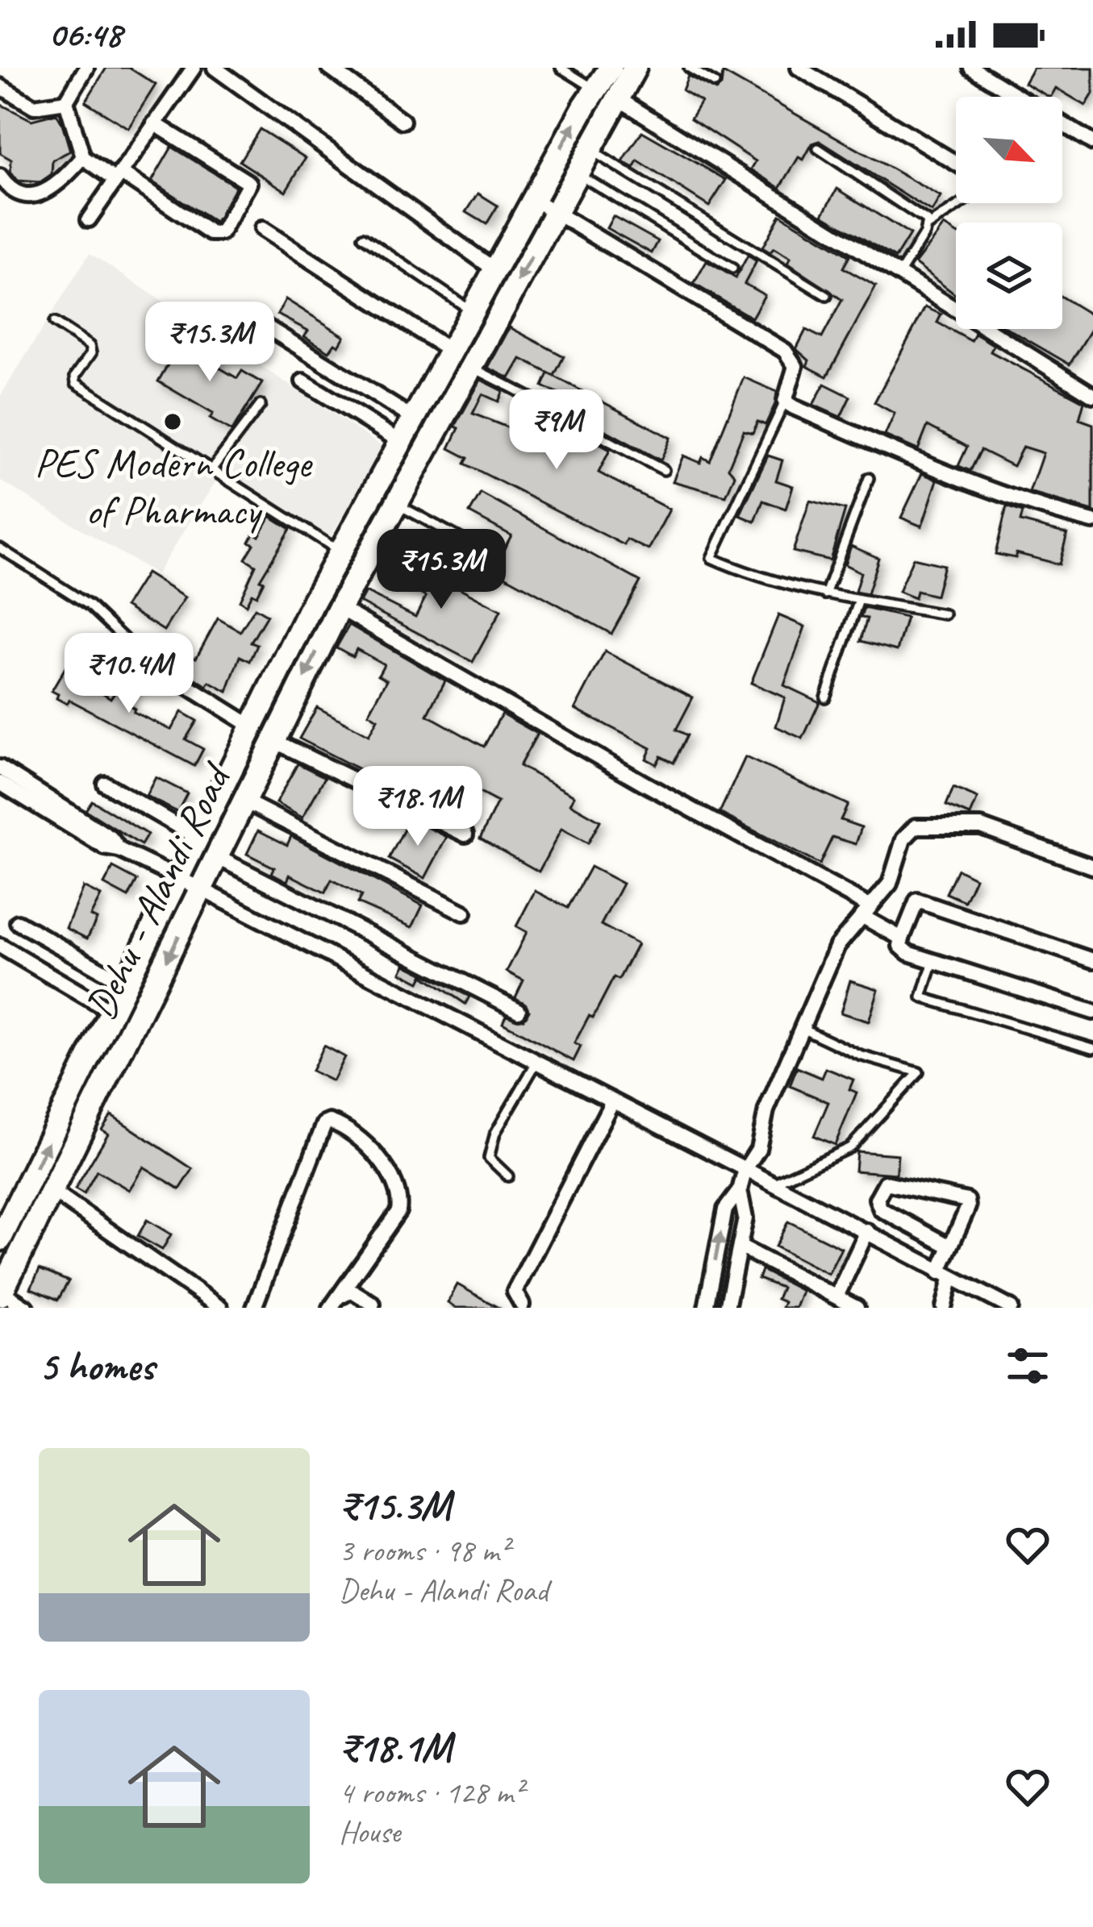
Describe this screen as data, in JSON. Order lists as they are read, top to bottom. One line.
{"streets":{"main road":["Dehu - Alandi Road"]},"places":["PES Modern College of Pharmacy"],"north":"bottom right","page":{"status":"06:48","price":["₹15.3M","₹9M","₹15.3M","₹10.4M","₹18.1M"],"heading":"5 homes","list":[{"name":"₹15.3M","note":"3 rooms · 98 m² · Dehu - Alandi Road"},{"name":"₹18.1M","note":"4 rooms · 128 m² · House"}]}}
